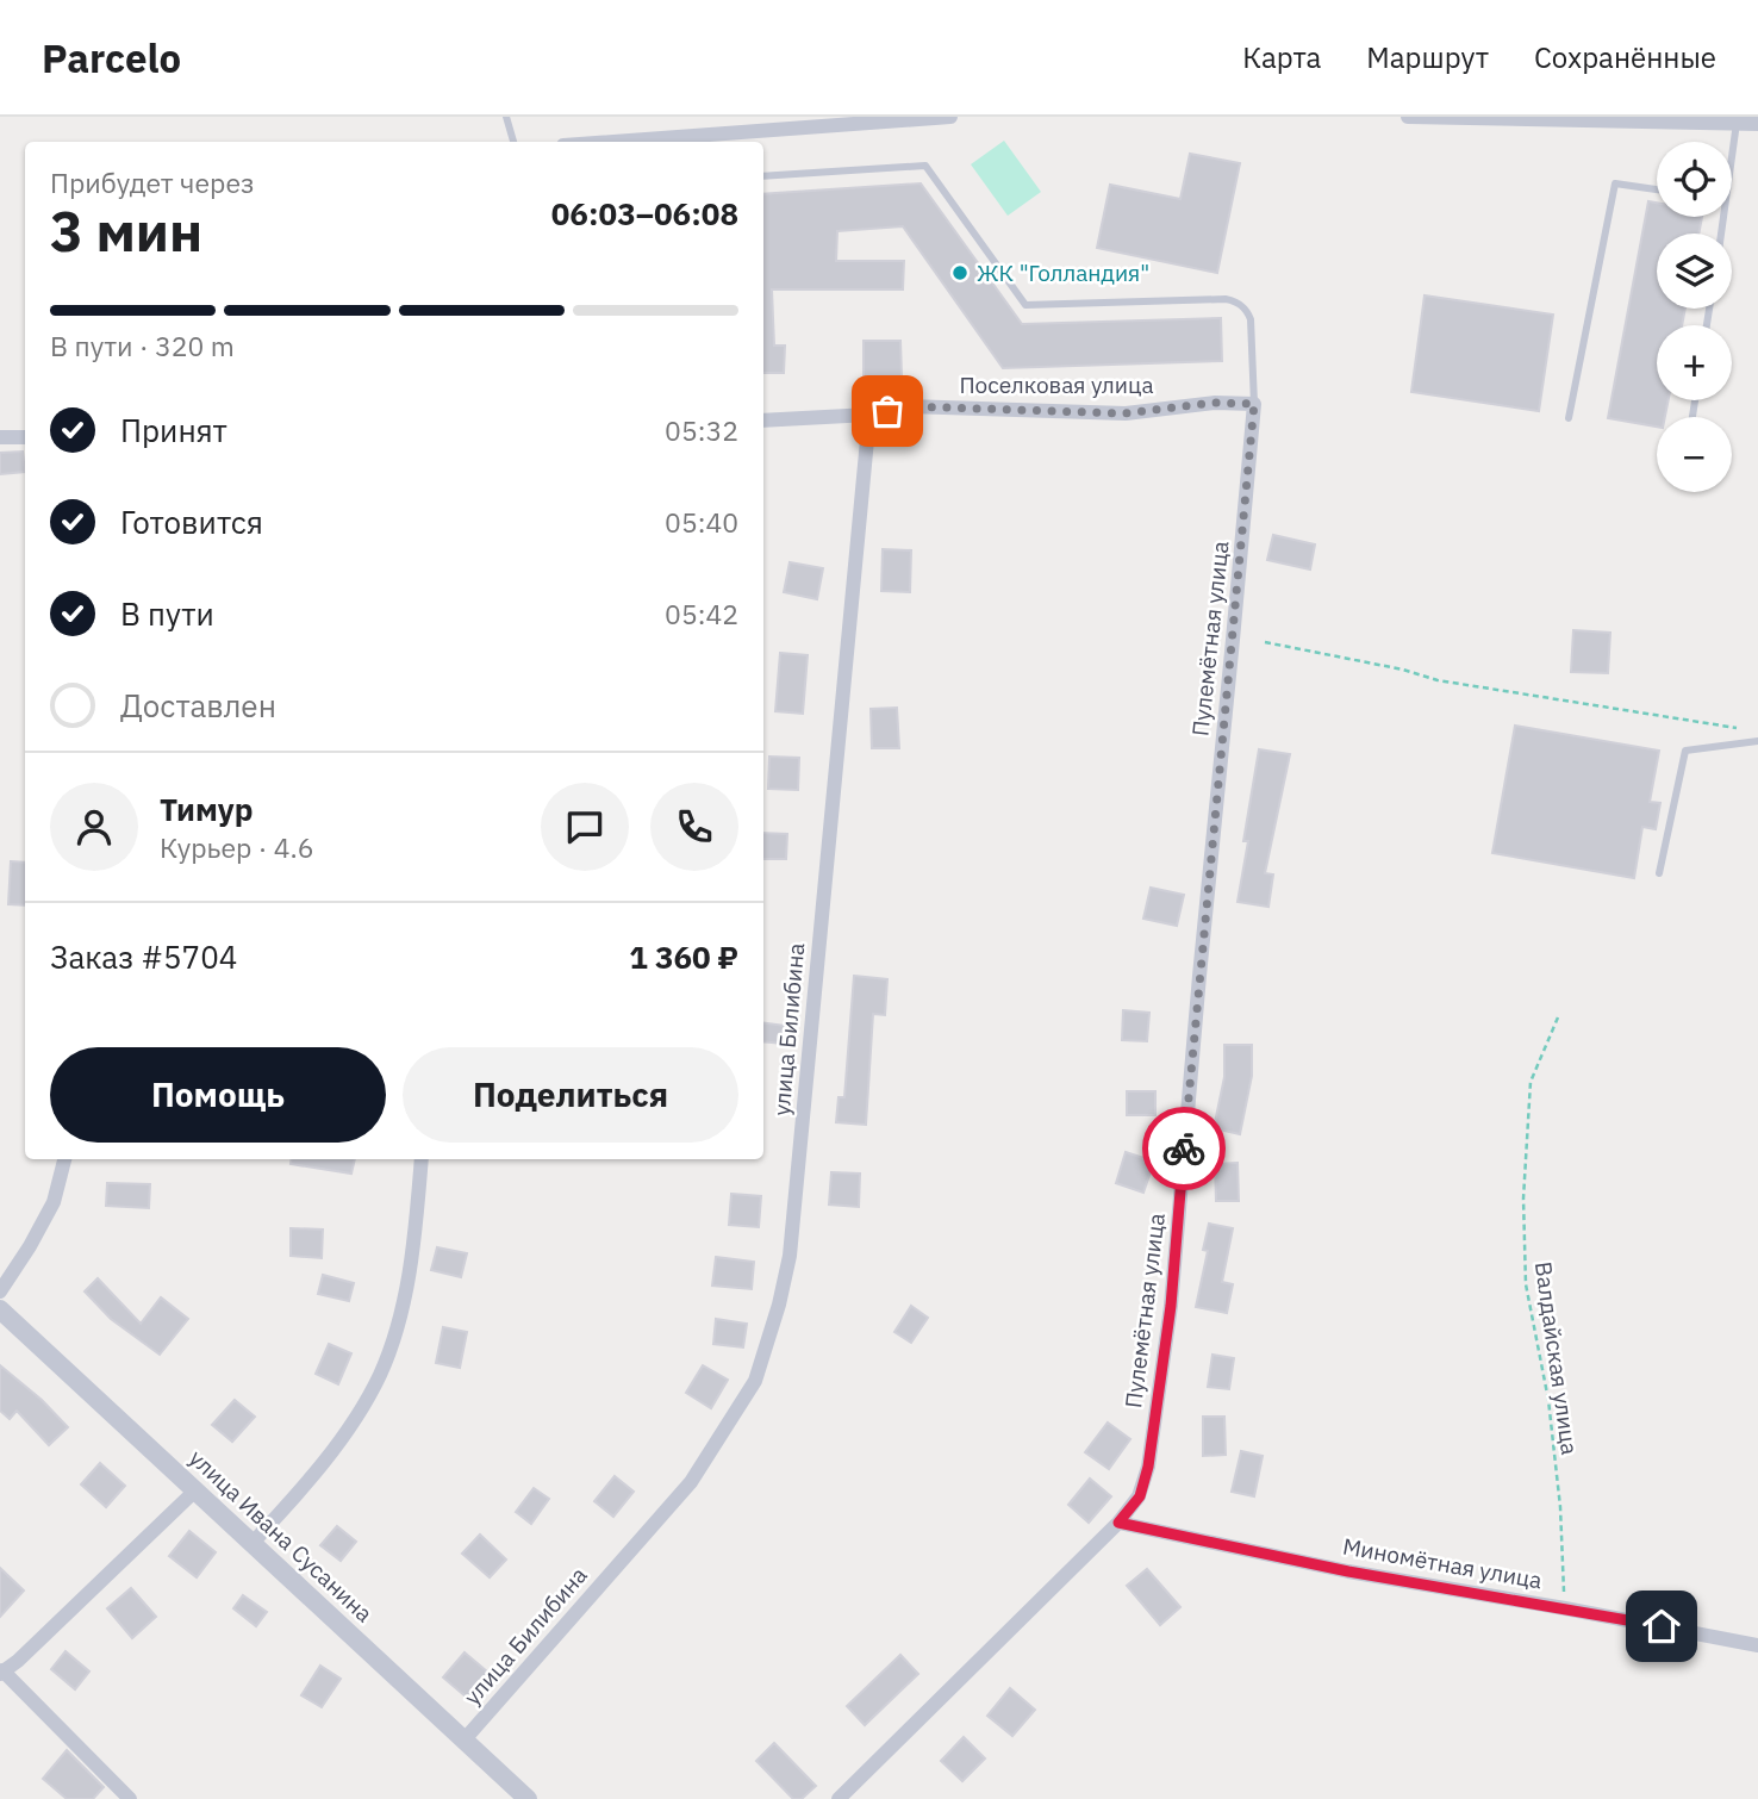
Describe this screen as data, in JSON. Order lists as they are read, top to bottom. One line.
{"streets":{"street":["Поселковая улица","Пулемётная улица","улица Билибина","улица Ивана Сусанина","Миномётная улица"],"path":["Валдайская улица"]},"crossings":[["Поселковая улица","Пулемётная улица"],["Поселковая улица","улица Билибина"],["Пулемётная улица","Миномётная улица"],["улица Билибина","улица Ивана Сусанина"],["Валдайская улица","Миномётная улица"]],"places":["ЖК \"Голландия\""],"page":{"header":"Parcelo","nav":["Карта","Маршрут","Сохранённые"],"map_buttons":["+","−"],"heading":["3 мин","Прибудет через","06:03–06:08"],"panel":["Тимур","Курьер · 4.6","Заказ #5704","1 360 ₽"],"bar":"В пути · 320 m","list":[["Принят","05:32"],["Готовится","05:40"],["В пути","05:42"],"Доставлен"],"buttons":["Помощь","Поделиться"]}}
